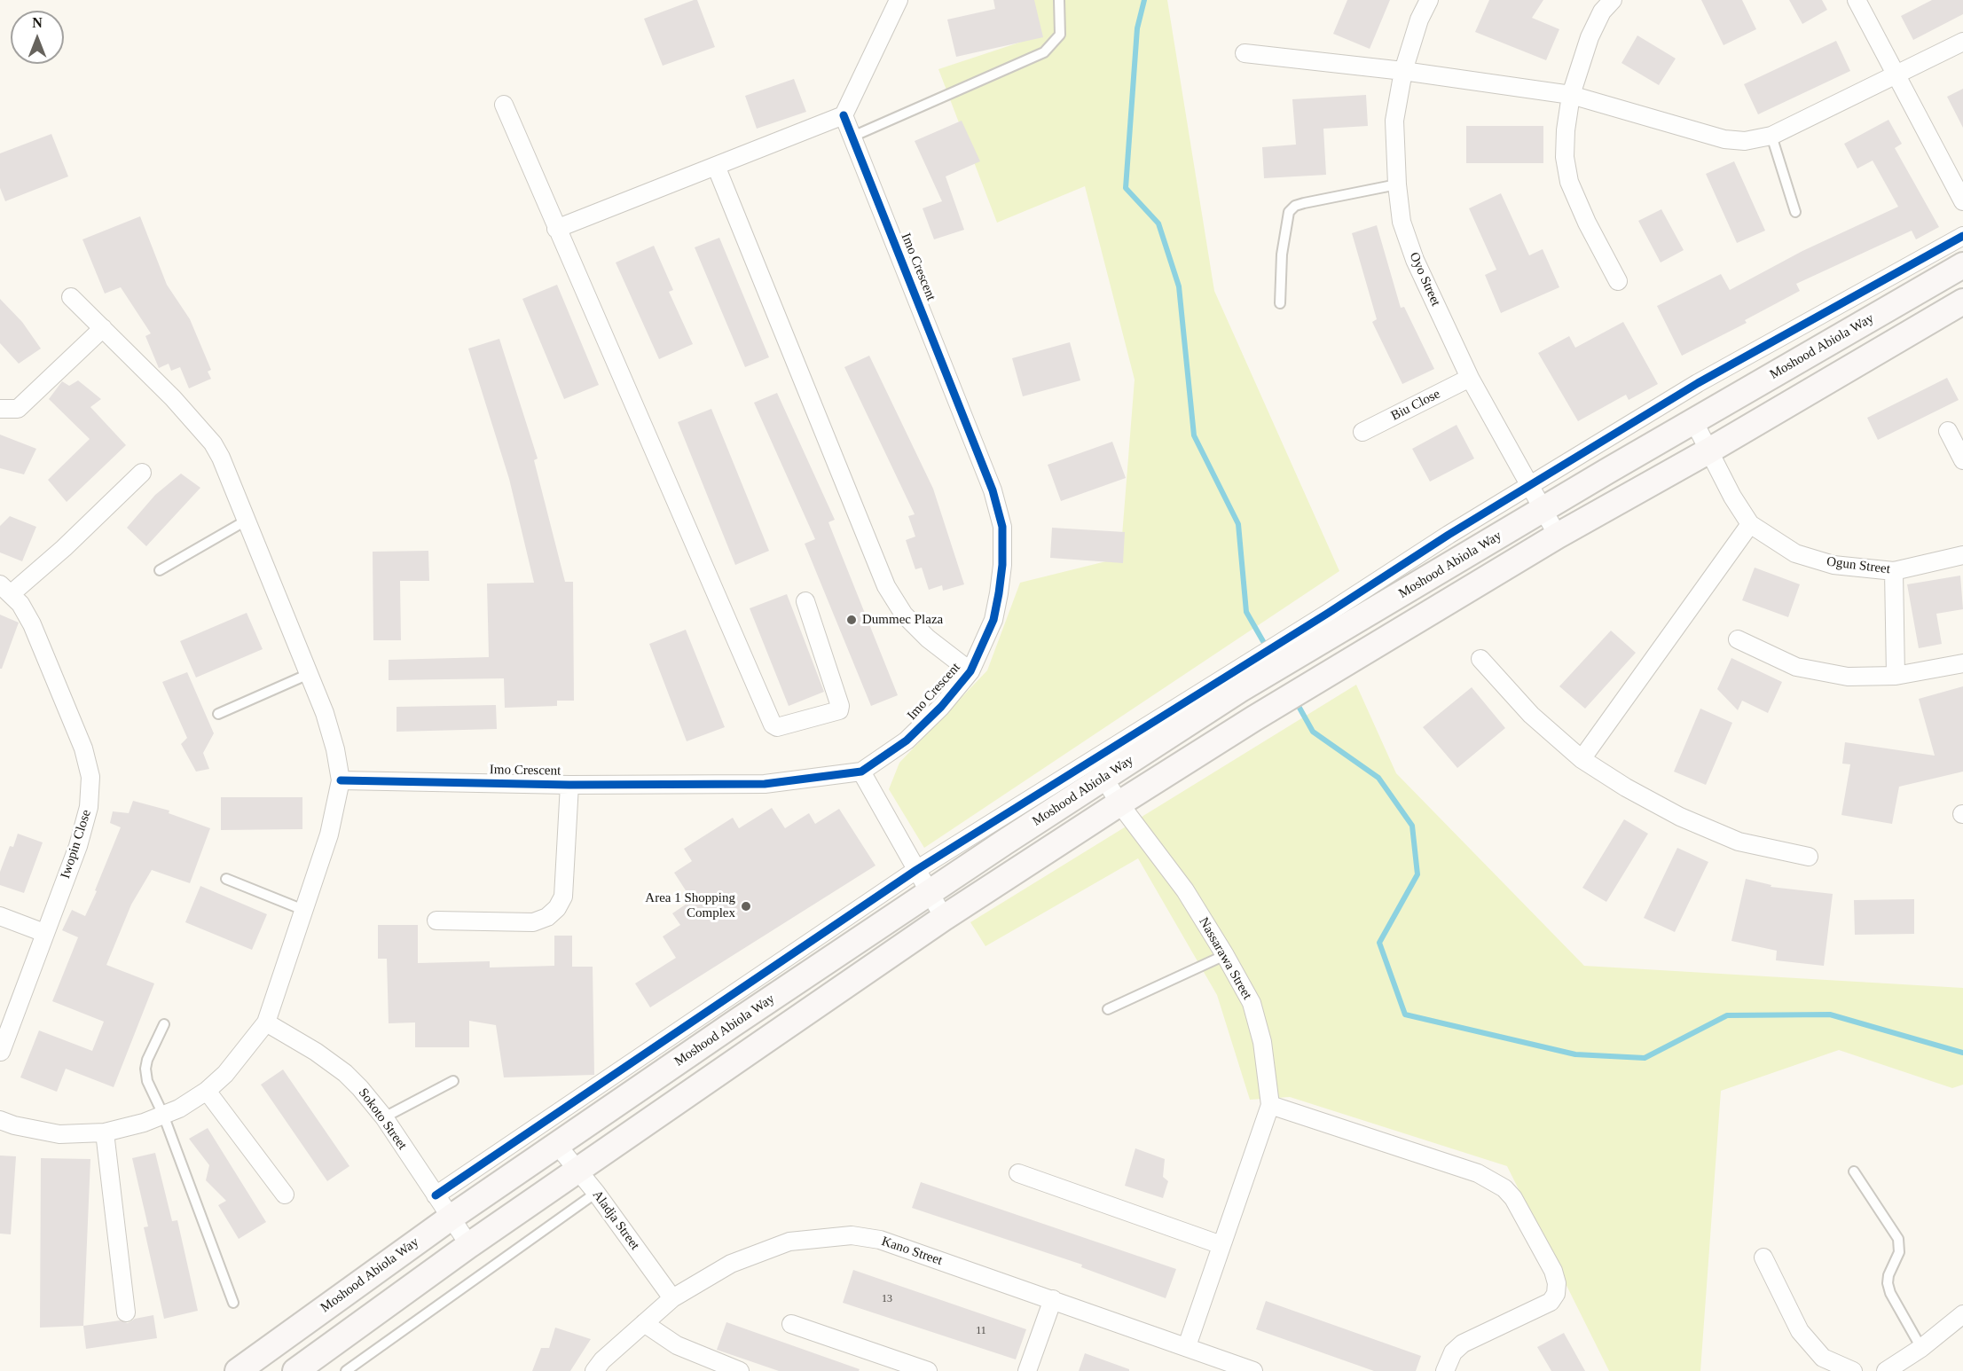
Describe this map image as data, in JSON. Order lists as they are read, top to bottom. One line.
{"streets":{"main road":["Moshood Abiola Way"],"street":["Imo Crescent","Oyo Street","Biu Close","Ogun Street","Iwopin Close","Nassarawa Street","Sokoto Street","Aladja Street","Kano Street"]},"crossings":[["Oyo Street","Moshood Abiola Way"],["Oyo Street","Biu Close"],["Moshood Abiola Way","Ogun Street"],["Moshood Abiola Way","Nassarawa Street"],["Moshood Abiola Way","Sokoto Street"],["Moshood Abiola Way","Aladja Street"],["Nassarawa Street","Kano Street"],["Aladja Street","Kano Street"]],"places":["Dummec Plaza","Area 1 Shopping Complex"],"house_numbers":["13","11"],"north":"top"}
